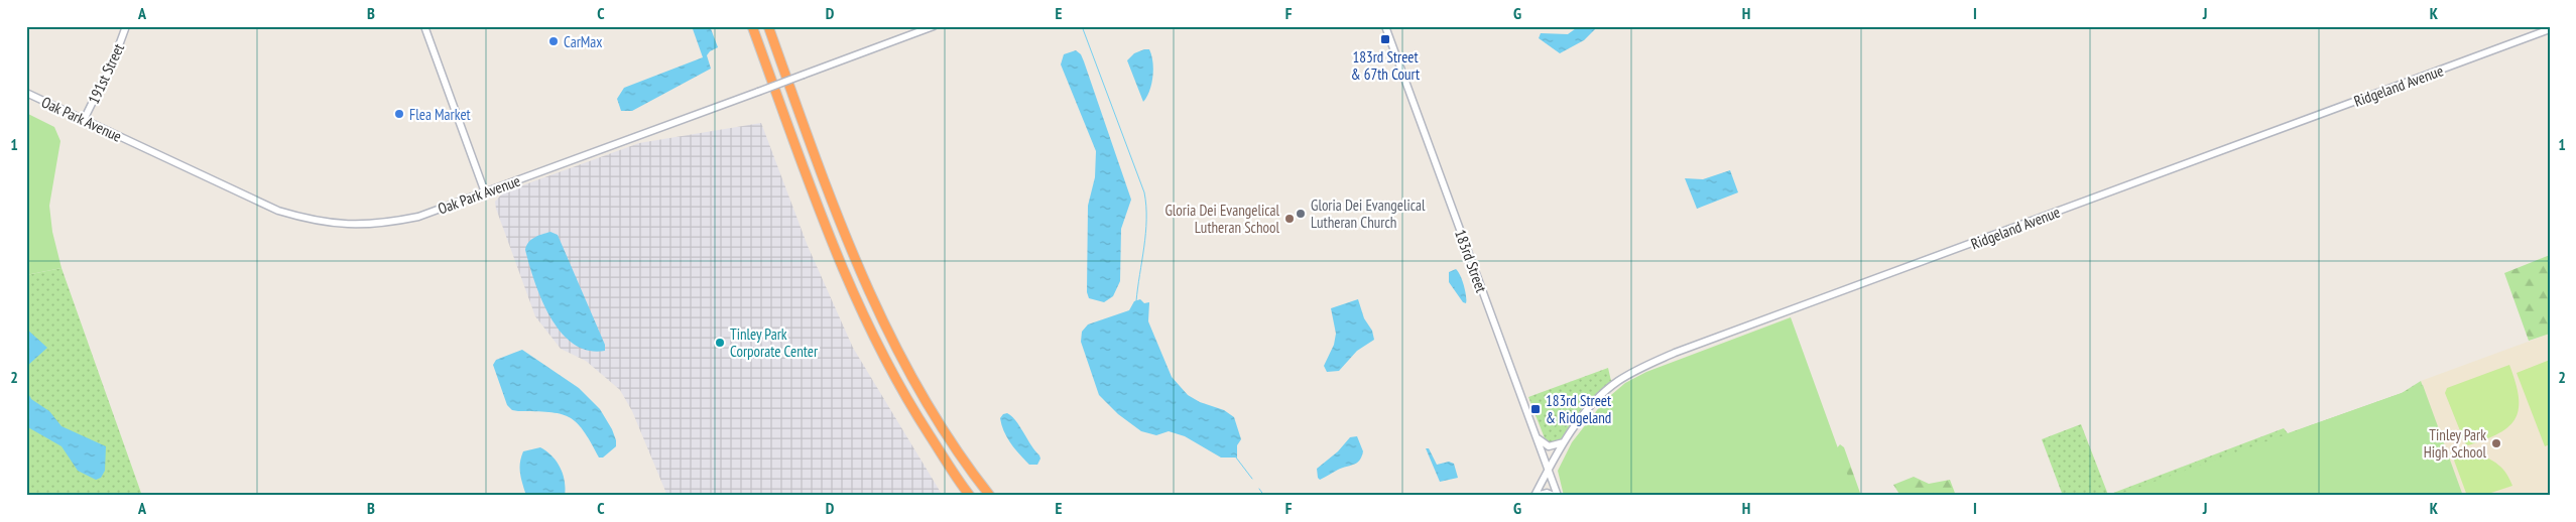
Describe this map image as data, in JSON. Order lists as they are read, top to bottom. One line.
{"streets":{"street":["191st Street","Ridgeland Avenue","Oak Park Avenue","183rd Street"]},"crossings":[["191st Street","Oak Park Avenue"],["Ridgeland Avenue","183rd Street"]],"places":{"transit":["183rd Street & 67th Court","183rd Street & Ridgeland"],"other":["CarMax","Flea Market","Gloria Dei Evangelical Lutheran Church","Gloria Dei Evangelical Lutheran School","Tinley Park Corporate Center","Tinley Park High School"]},"grid":{"columns":["A","B","C","D","E","F","G","H","I","J","K"],"rows":["1","2"]}}
